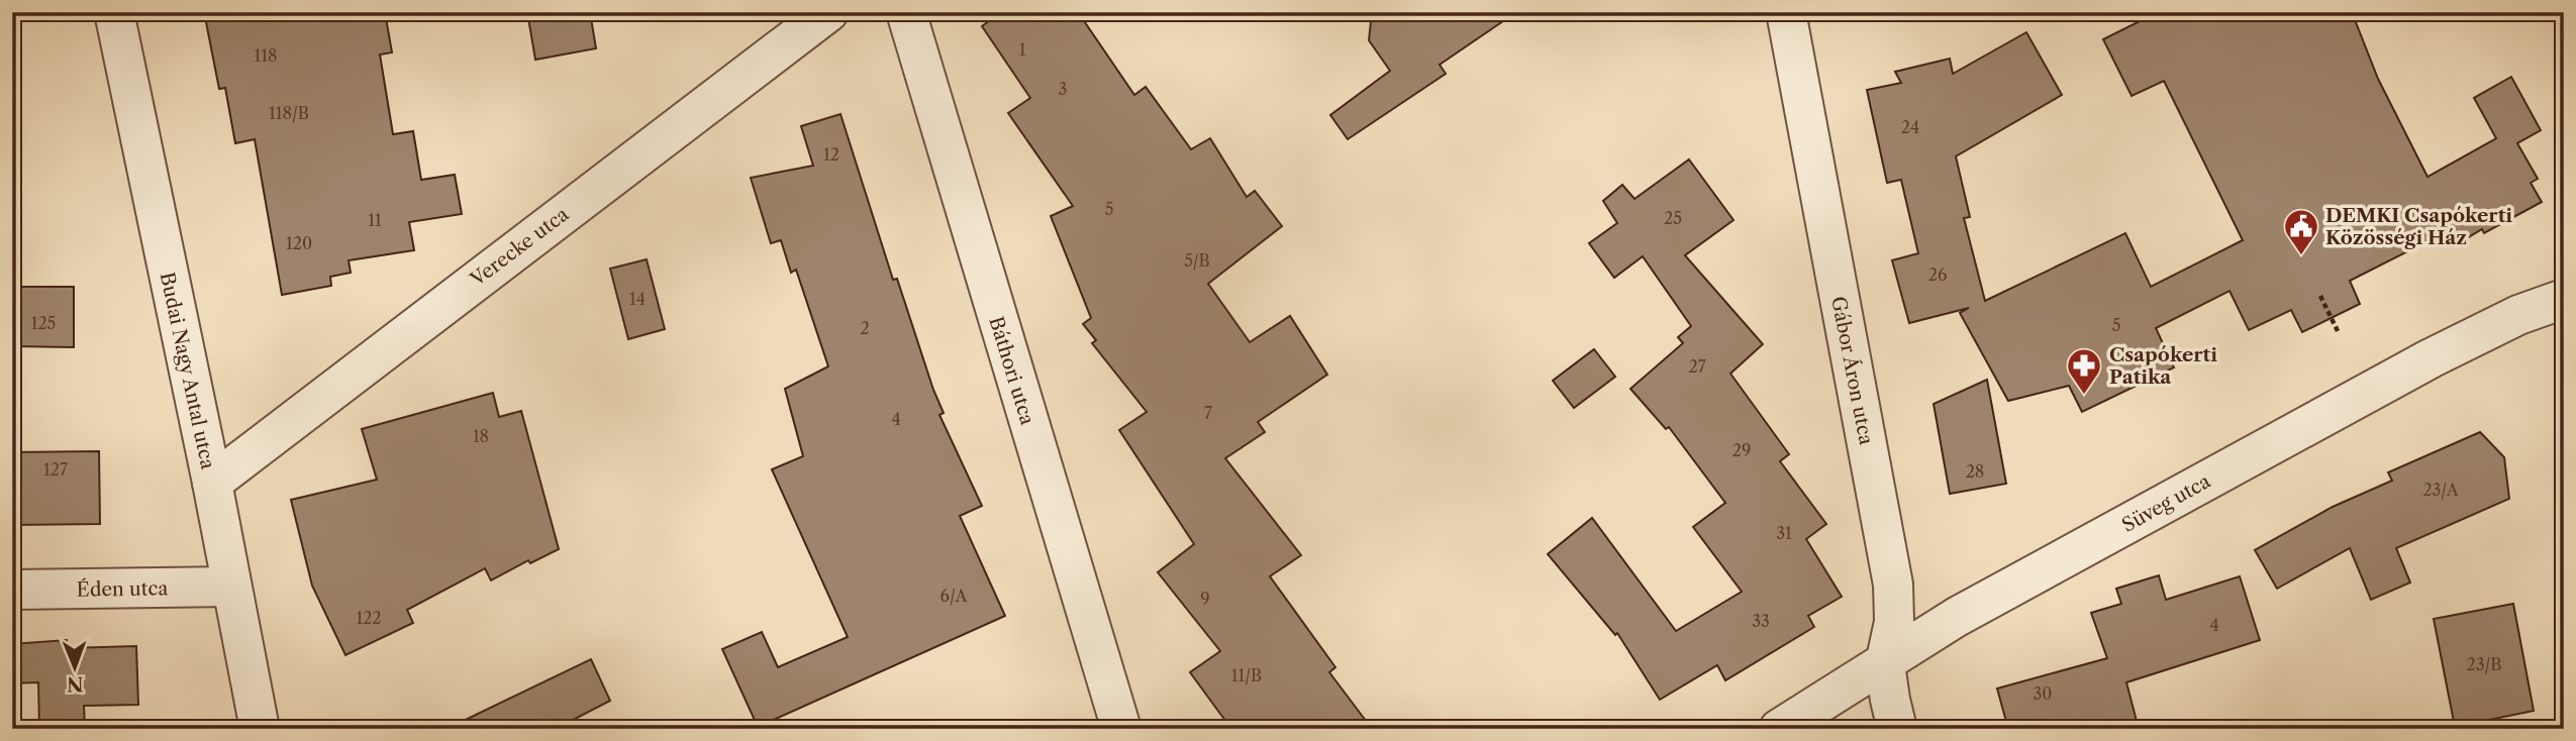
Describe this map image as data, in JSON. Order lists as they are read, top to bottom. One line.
{"streets":{"street":["Verecke utca","Budai Nagy Antal utca","Báthori utca","Gábor Áron utca","Süveg utca","Éden utca"]},"crossings":[["Verecke utca","Budai Nagy Antal utca"],["Budai Nagy Antal utca","Éden utca"],["Gábor Áron utca","Süveg utca"]],"places":{"public building":["DEMKI Csapókerti Közösségi Ház"],"pharmacy":["Csapókerti Patika"]},"house_numbers":["1","118","3","118/B","24","12","5","25","11","120","5/B","26","14","125","5","2","27","7","4","18","29","127","28","23/A","31","6/A","9","122","33","4","23/B","11/B","30"],"north":"bottom"}
